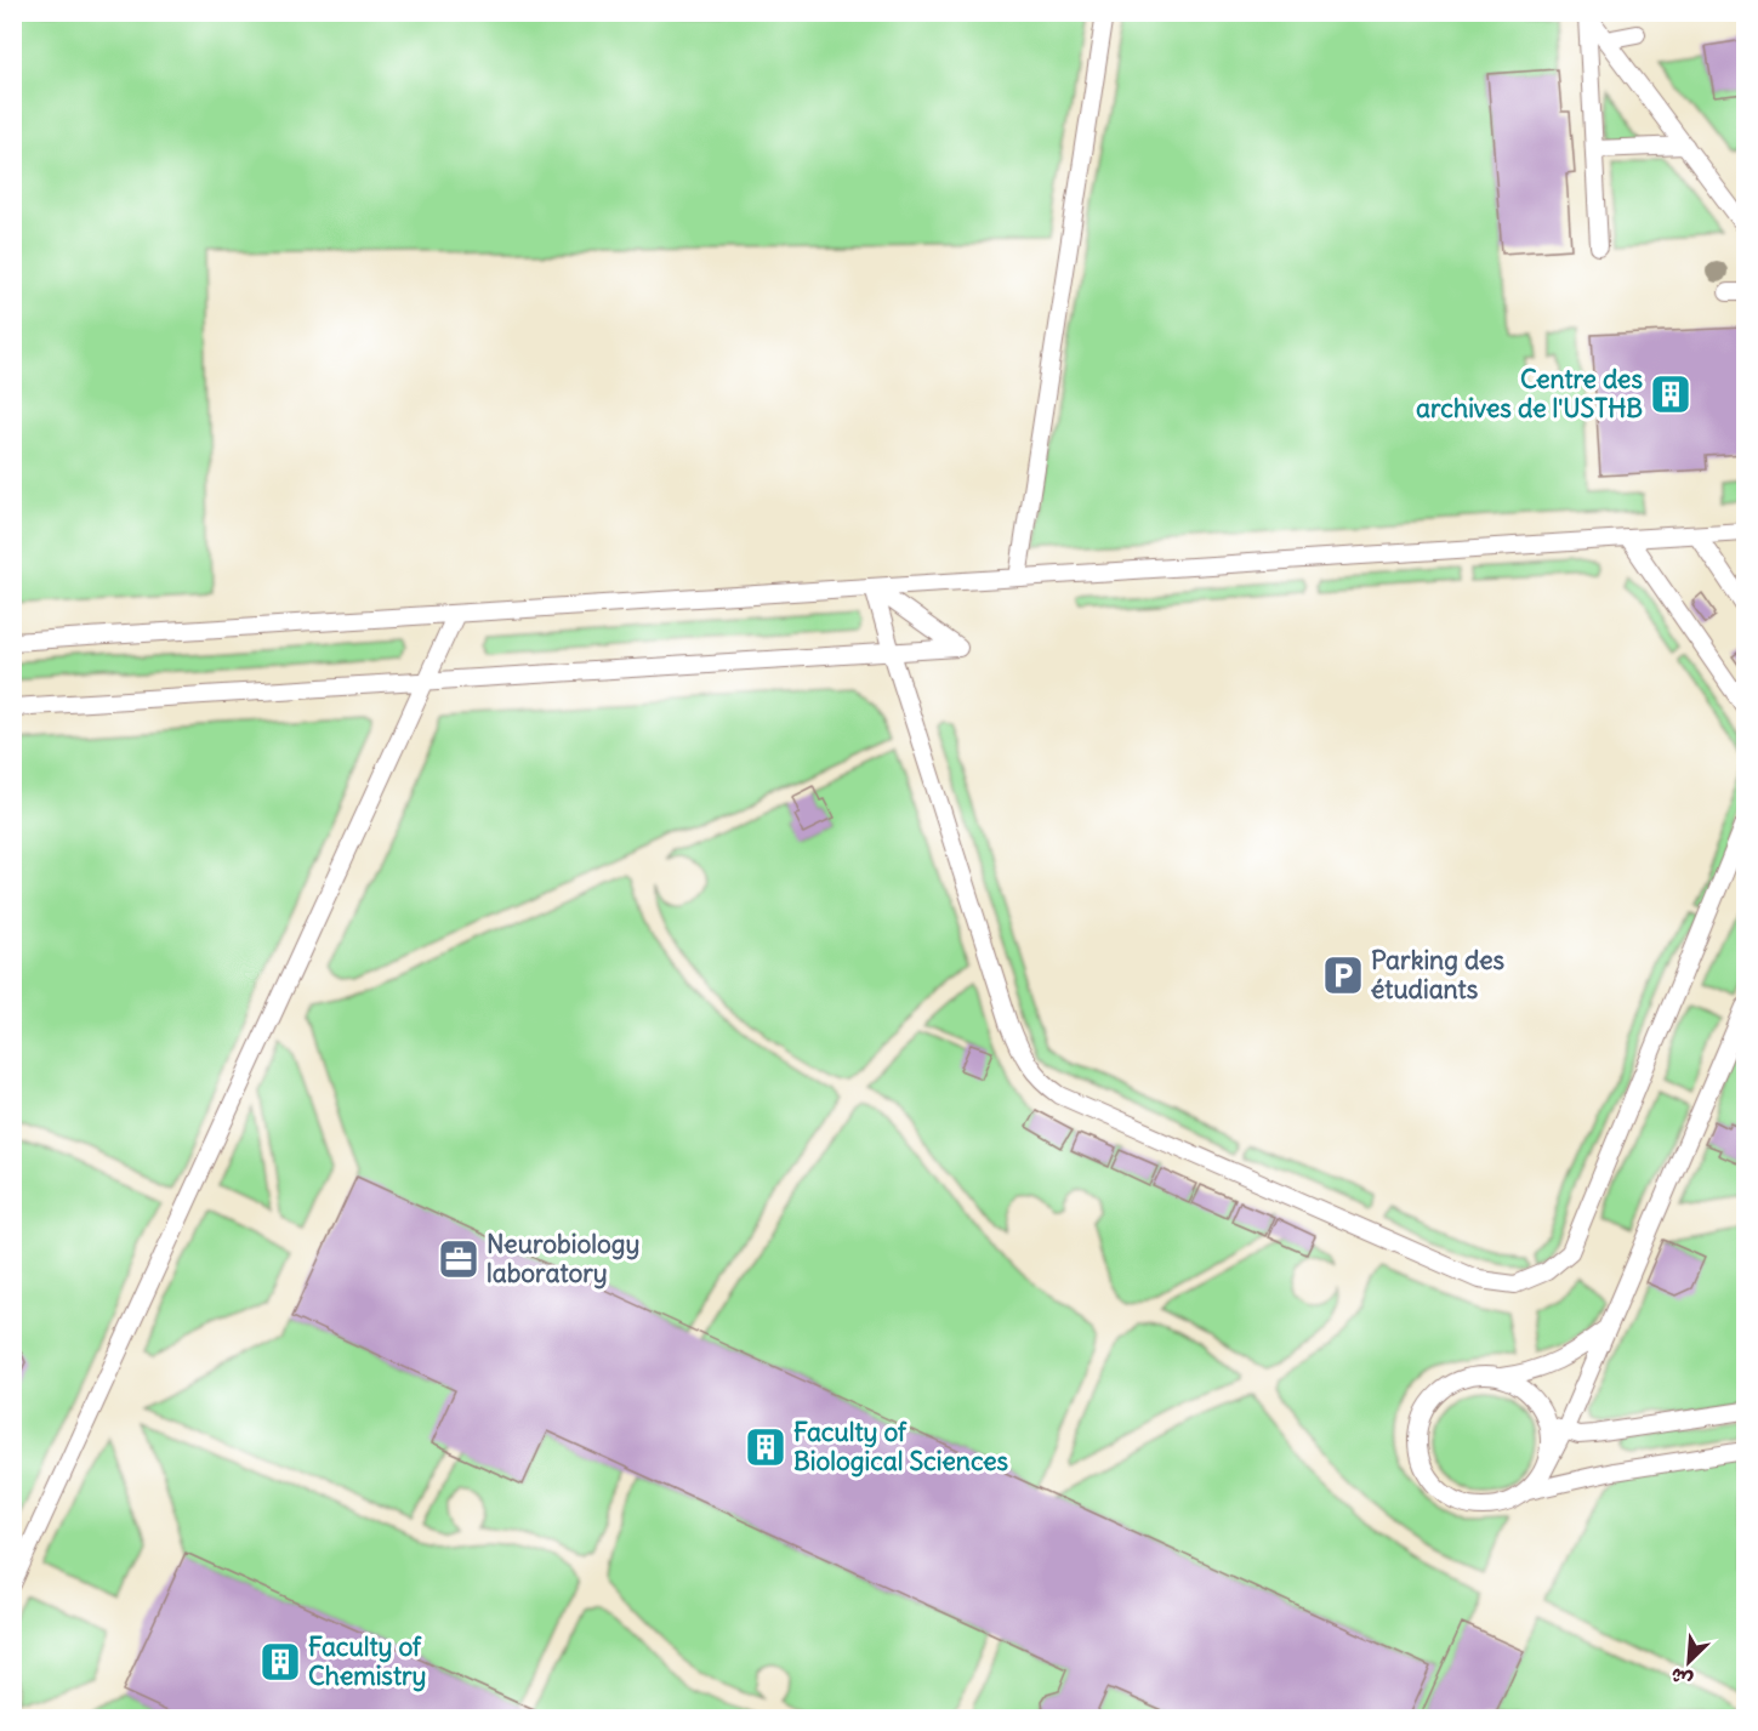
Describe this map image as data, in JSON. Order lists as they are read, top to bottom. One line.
{"places":{"building":["Centre des archives de l'USTHB","Faculty of Biological Sciences","Faculty of Chemistry"],"parking":["Parking des étudiants"],"office":["Neurobiology laboratory"]},"north":"bottom left"}
